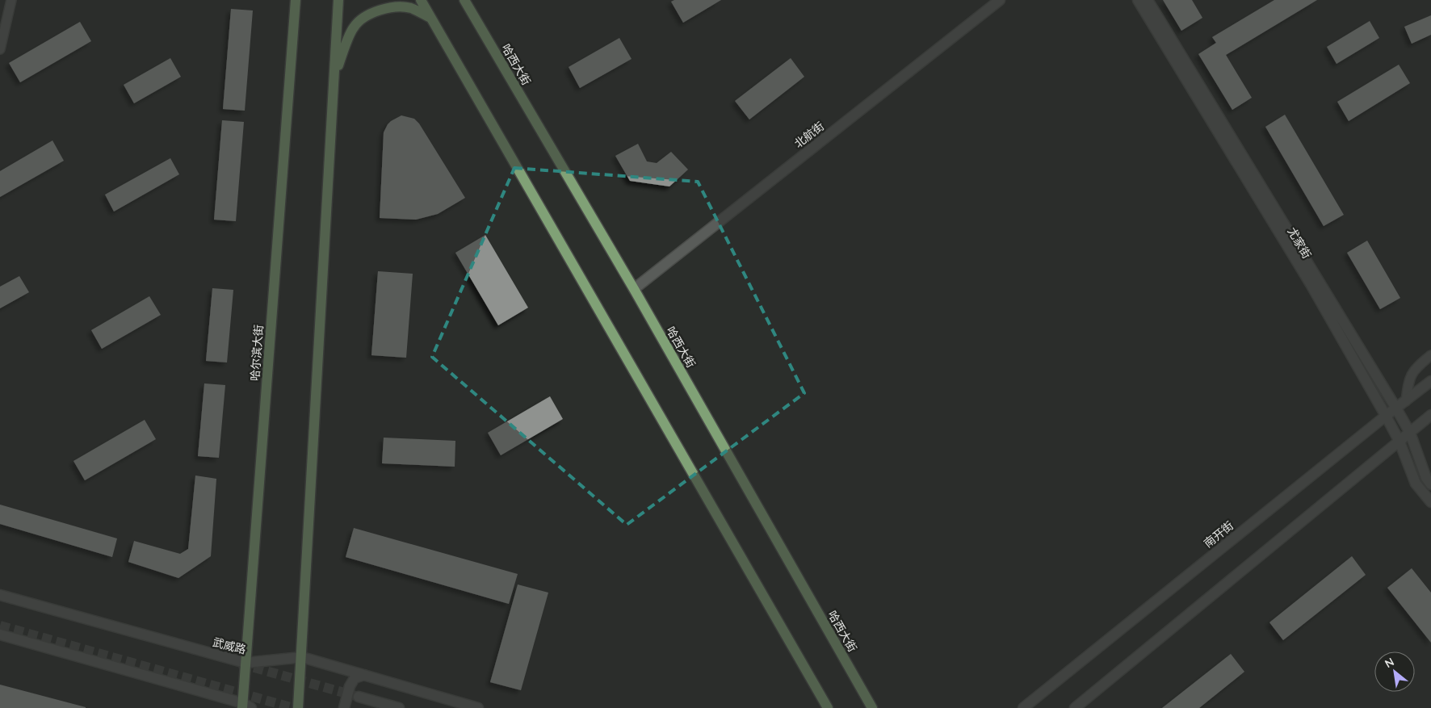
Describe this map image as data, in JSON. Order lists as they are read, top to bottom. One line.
{"streets":{"main road":["哈西大街","北航街","尤家街","哈尔滨大街","南开街","武威路"]},"crossings":[["哈西大街","北航街"],["尤家街","南开街"],["哈尔滨大街","武威路"]],"north":"top left"}
